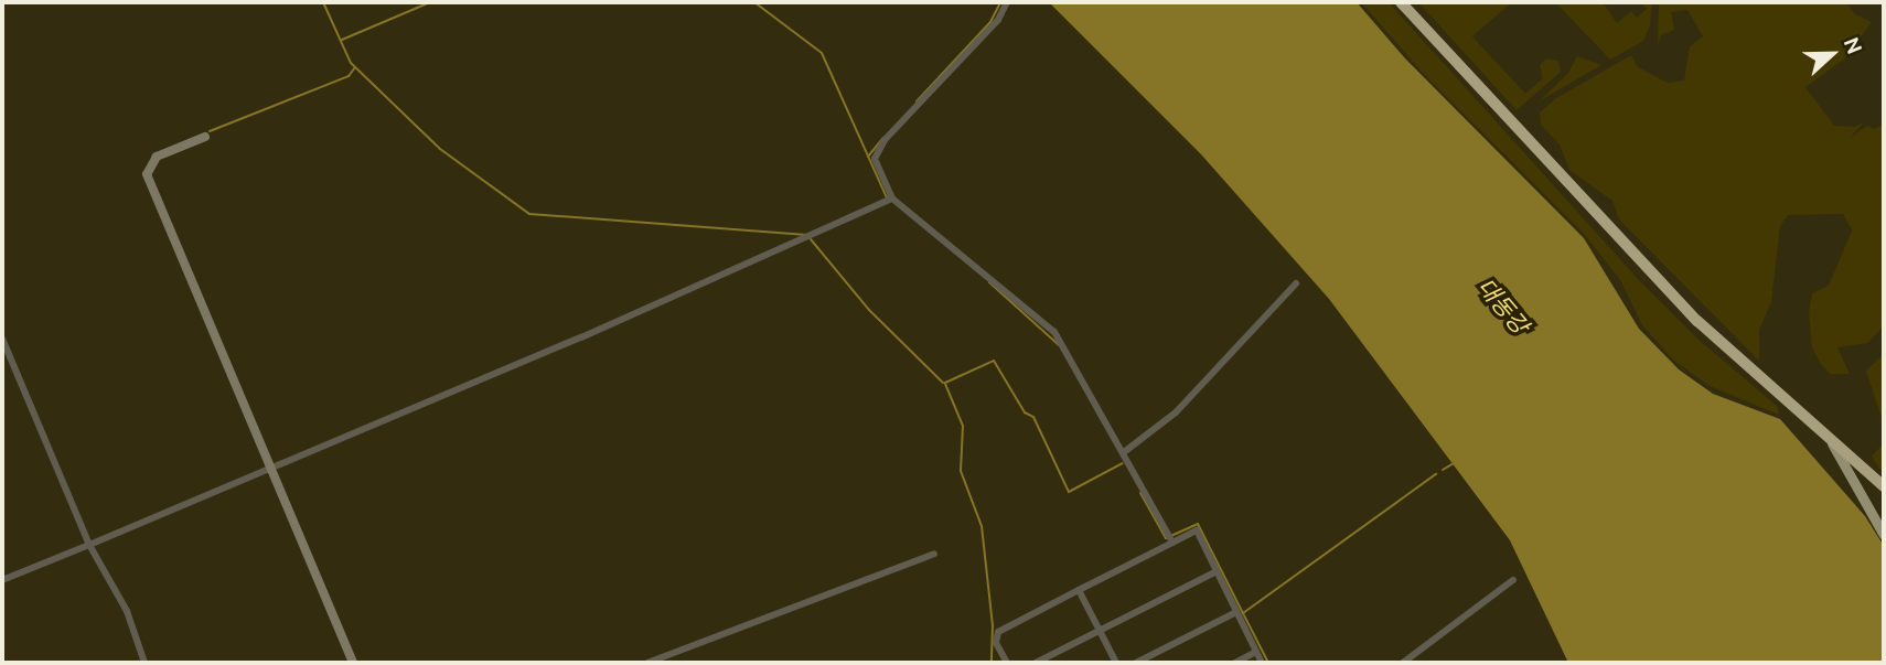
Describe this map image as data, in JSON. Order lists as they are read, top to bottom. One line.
{"water":["대동강"],"north":"right"}
